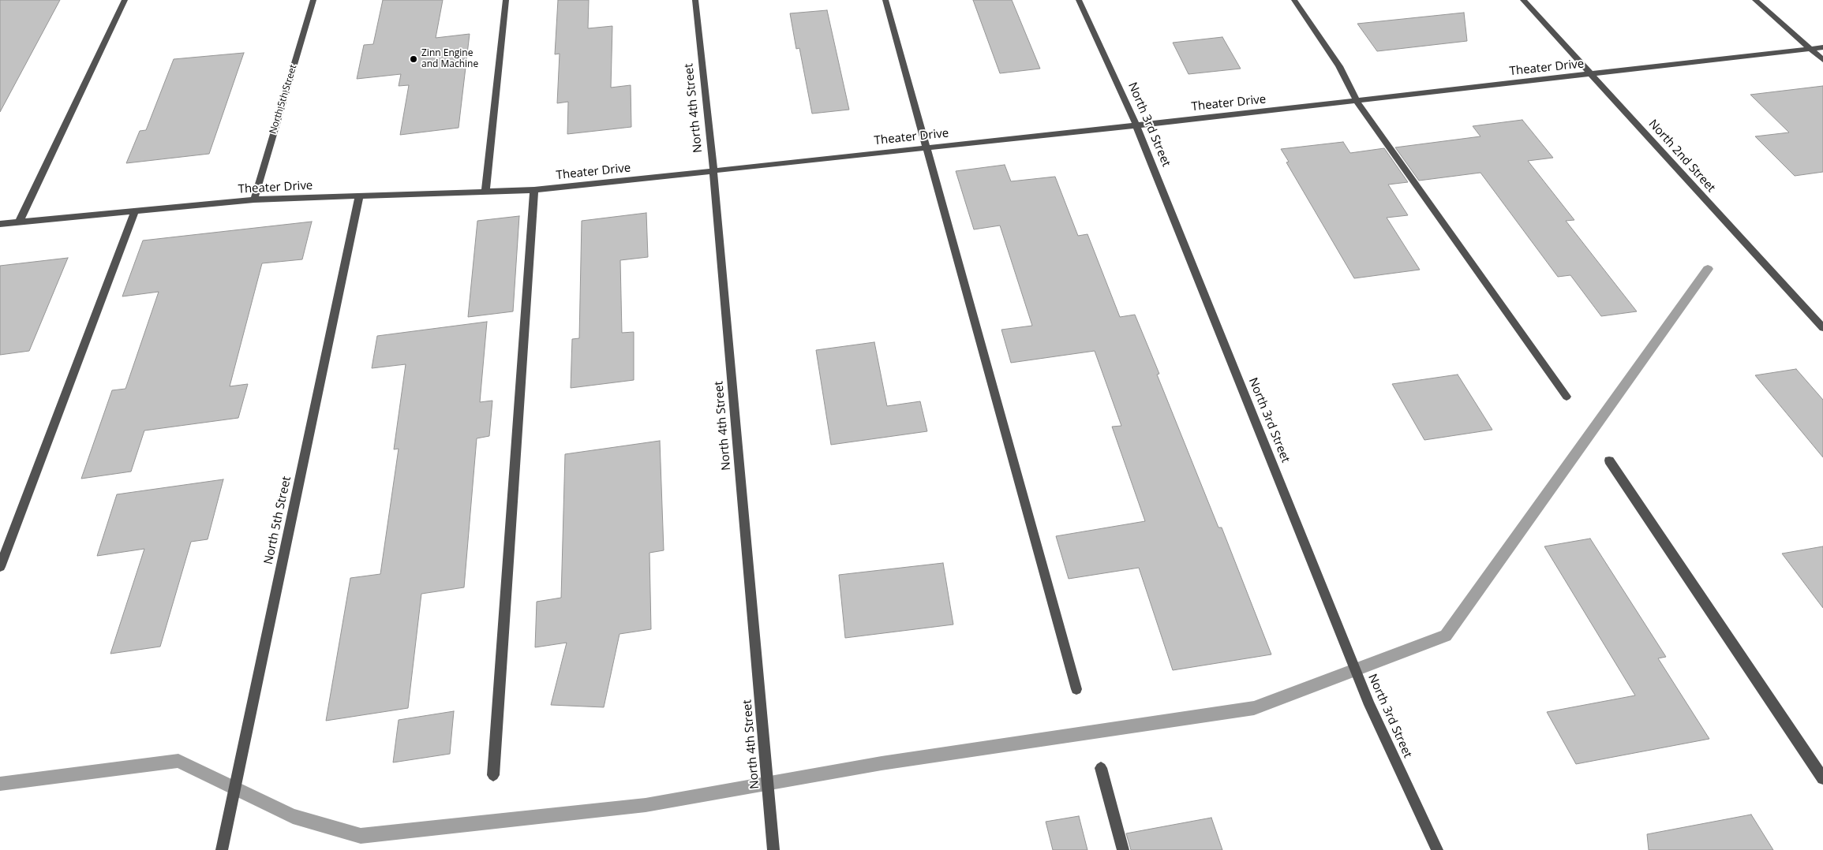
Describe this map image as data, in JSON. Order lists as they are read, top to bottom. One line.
{"streets":{"street":["Theater Drive","North 5th Street","North 4th Street","North 3rd Street","North 2nd Street"]},"crossings":[["Theater Drive","North 5th Street"],["Theater Drive","North 4th Street"],["Theater Drive","North 3rd Street"],["Theater Drive","North 2nd Street"]],"places":["Zinn Engine and Machine"]}
